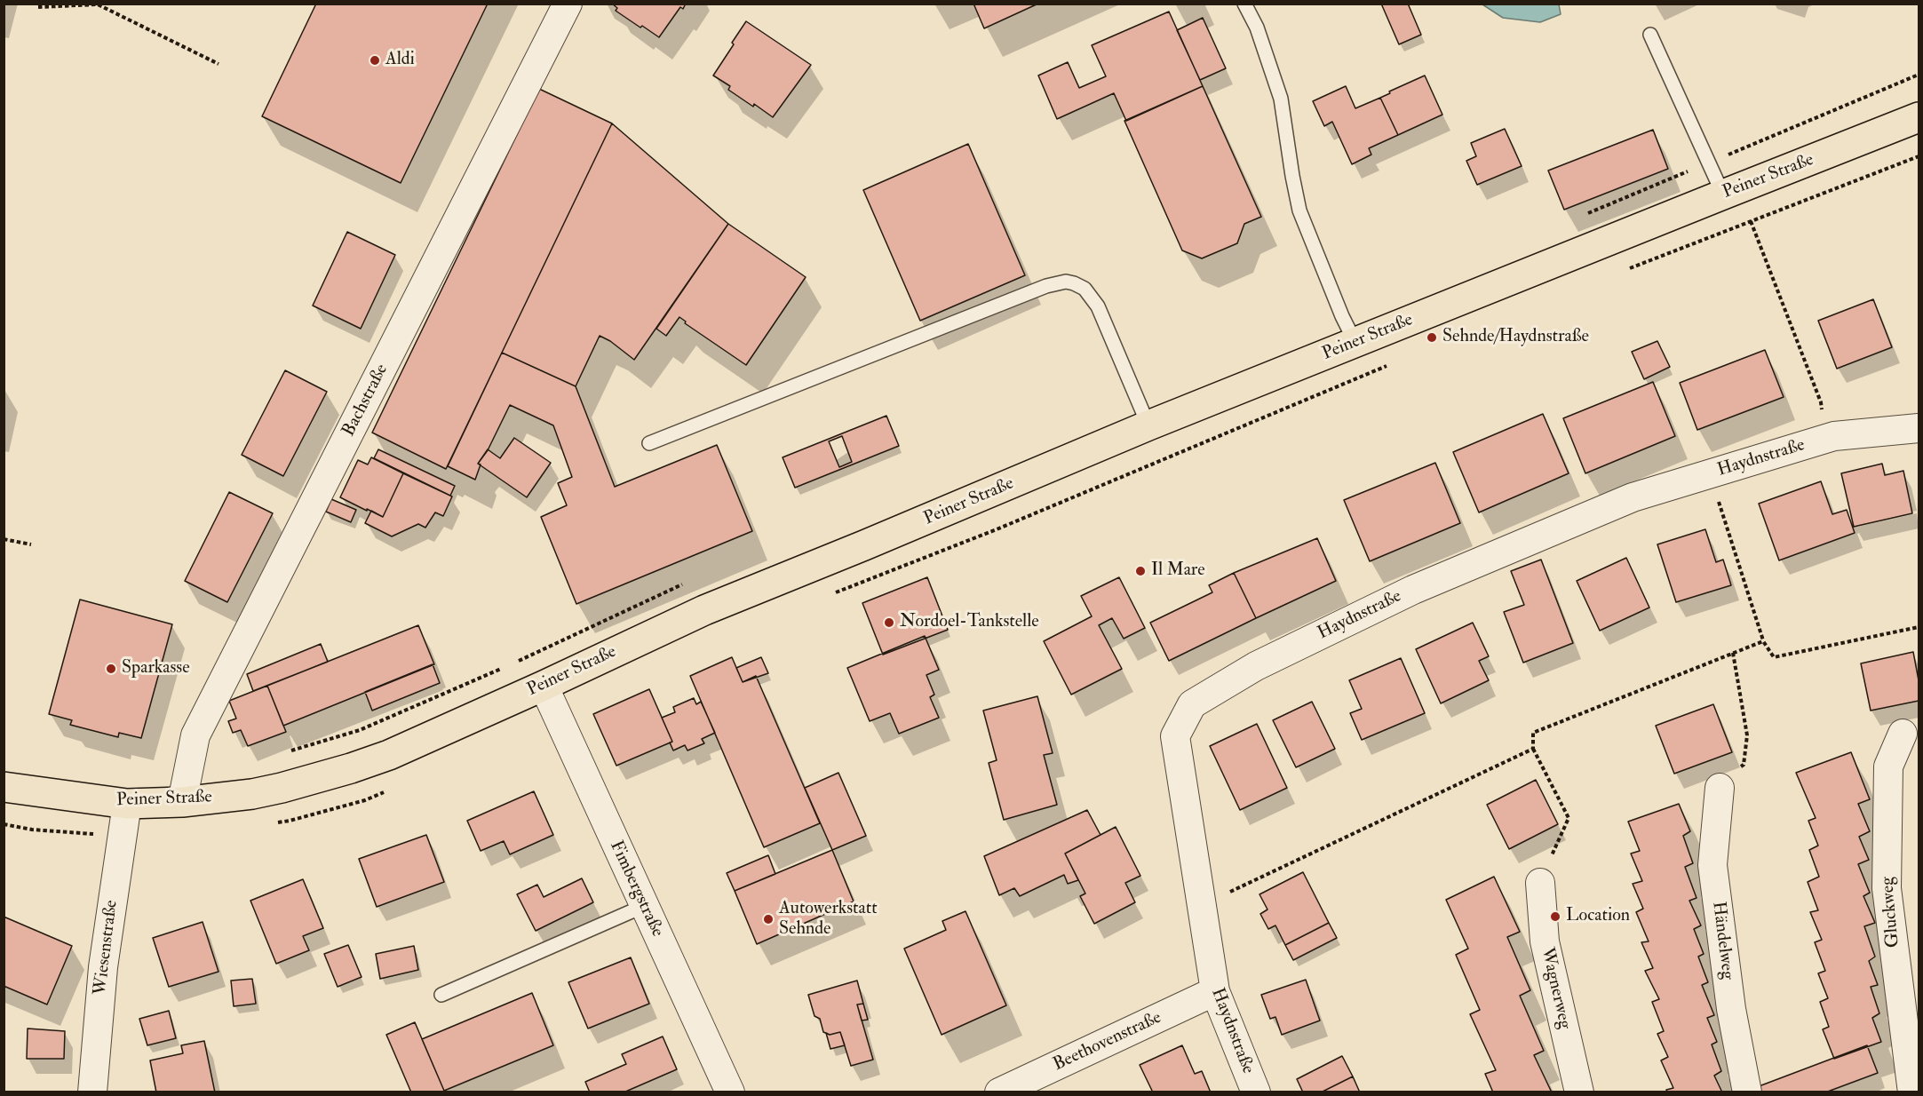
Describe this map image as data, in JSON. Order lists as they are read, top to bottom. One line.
{"streets":{"main road":["Peiner Straße"],"street":["Bachstraße","Haydnstraße","Fimbergstraße","Gluckweg","Händelweg","Wiesenstraße","Wagnerweg","Beethovenstraße"]},"crossings":[["Peiner Straße","Bachstraße"],["Peiner Straße","Fimbergstraße"],["Peiner Straße","Wiesenstraße"],["Haydnstraße","Beethovenstraße"]],"places":["Aldi","Sehnde/Haydnstraße","Il Mare","Nordoel-Tankstelle","Sparkasse","Location","Autowerkstatt Sehnde"]}
